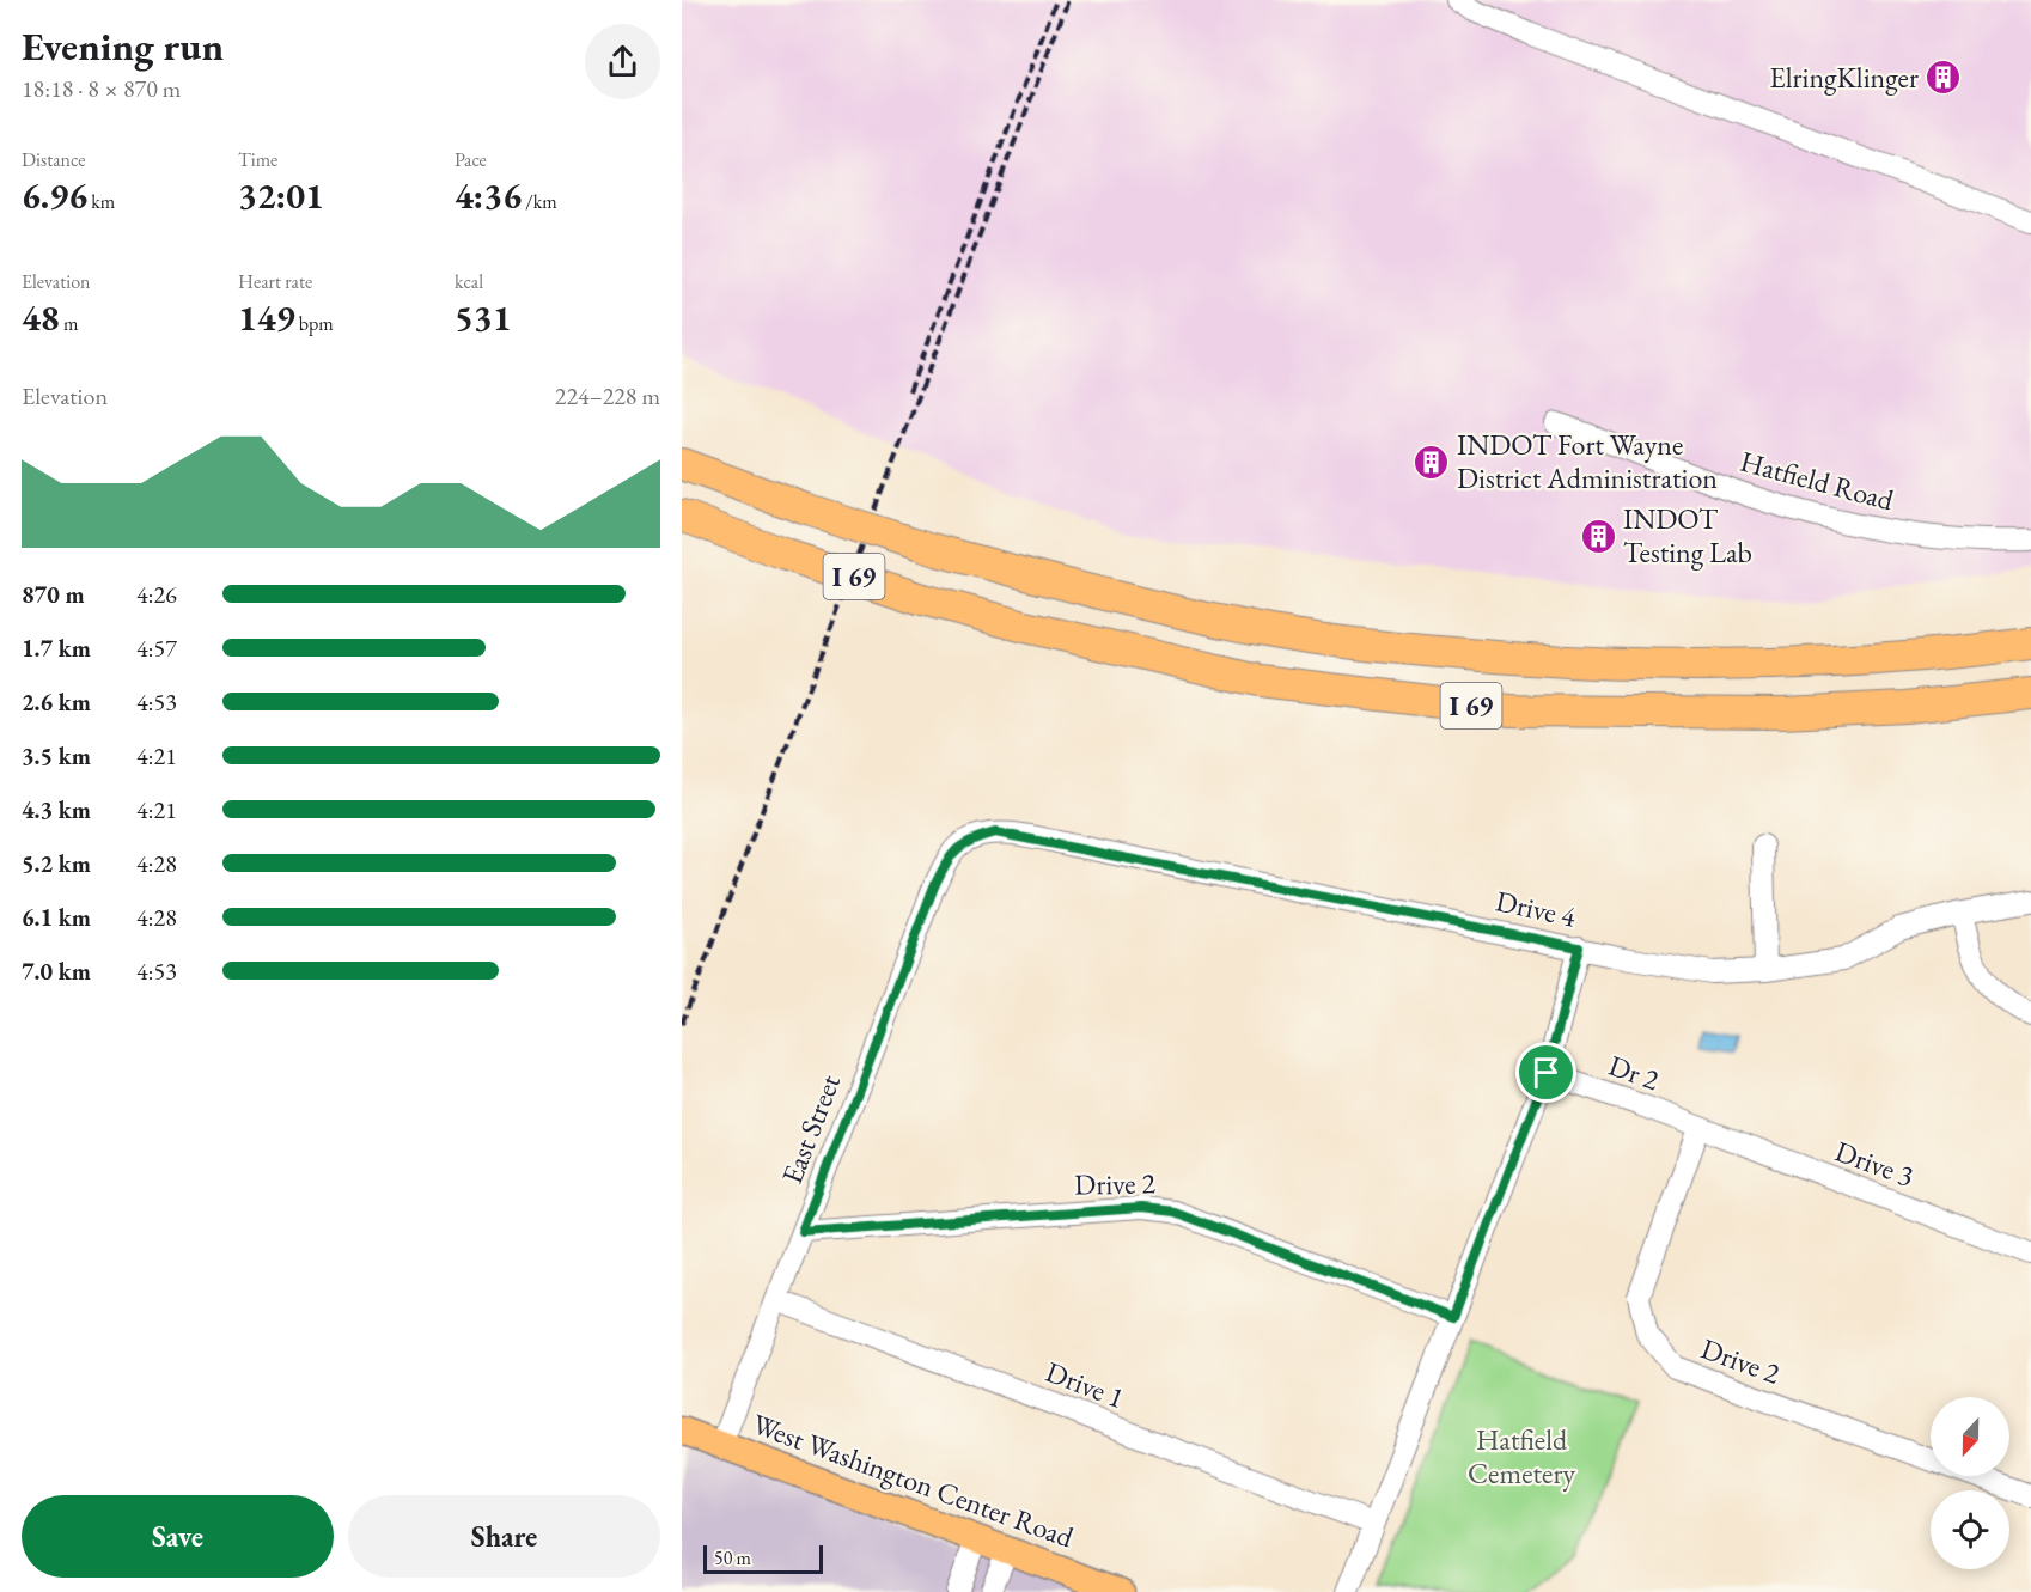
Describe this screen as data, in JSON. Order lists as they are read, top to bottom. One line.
{"streets":{"highway":["I 69"],"main road":["West Washington Center Road"],"street":["Hatfield Road","Drive 4","Dr 2","East Street","Drive 3","Drive 2","Drive 1"]},"crossings":[["Drive 4","East Street"],["Dr 2","Drive 3"],["Dr 2","Drive 2"],["East Street","Drive 2"],["East Street","Drive 1"],["East Street","West Washington Center Road"],["Drive 3","Drive 2"]],"parks":["Hatfield Cemetery"],"places":{"building":["ElringKlinger","INDOT Fort Wayne District Administration","INDOT Testing Lab"]},"scale_bar":"50 m","north":"bottom","page":{"heading":["Evening run","18:18 · 8 × 870 m"],"stats":[["Distance","6.96 km"],["Time","32:01"],["Pace","4:36 /km"],["Elevation","48 m"],["Heart rate","149 bpm"],["kcal","531"]],"chart":["Elevation","224–228 m"],"list":[{"name":"870 m","note":"4:26"},{"name":"1.7 km","note":"4:57"},{"name":"2.6 km","note":"4:53"},{"name":"3.5 km","note":"4:21"},{"name":"4.3 km","note":"4:21"},{"name":"5.2 km","note":"4:28"},{"name":"6.1 km","note":"4:28"},{"name":"7.0 km","note":"4:53"}],"buttons":["Save","Share"],"scale":"50 m"}}
